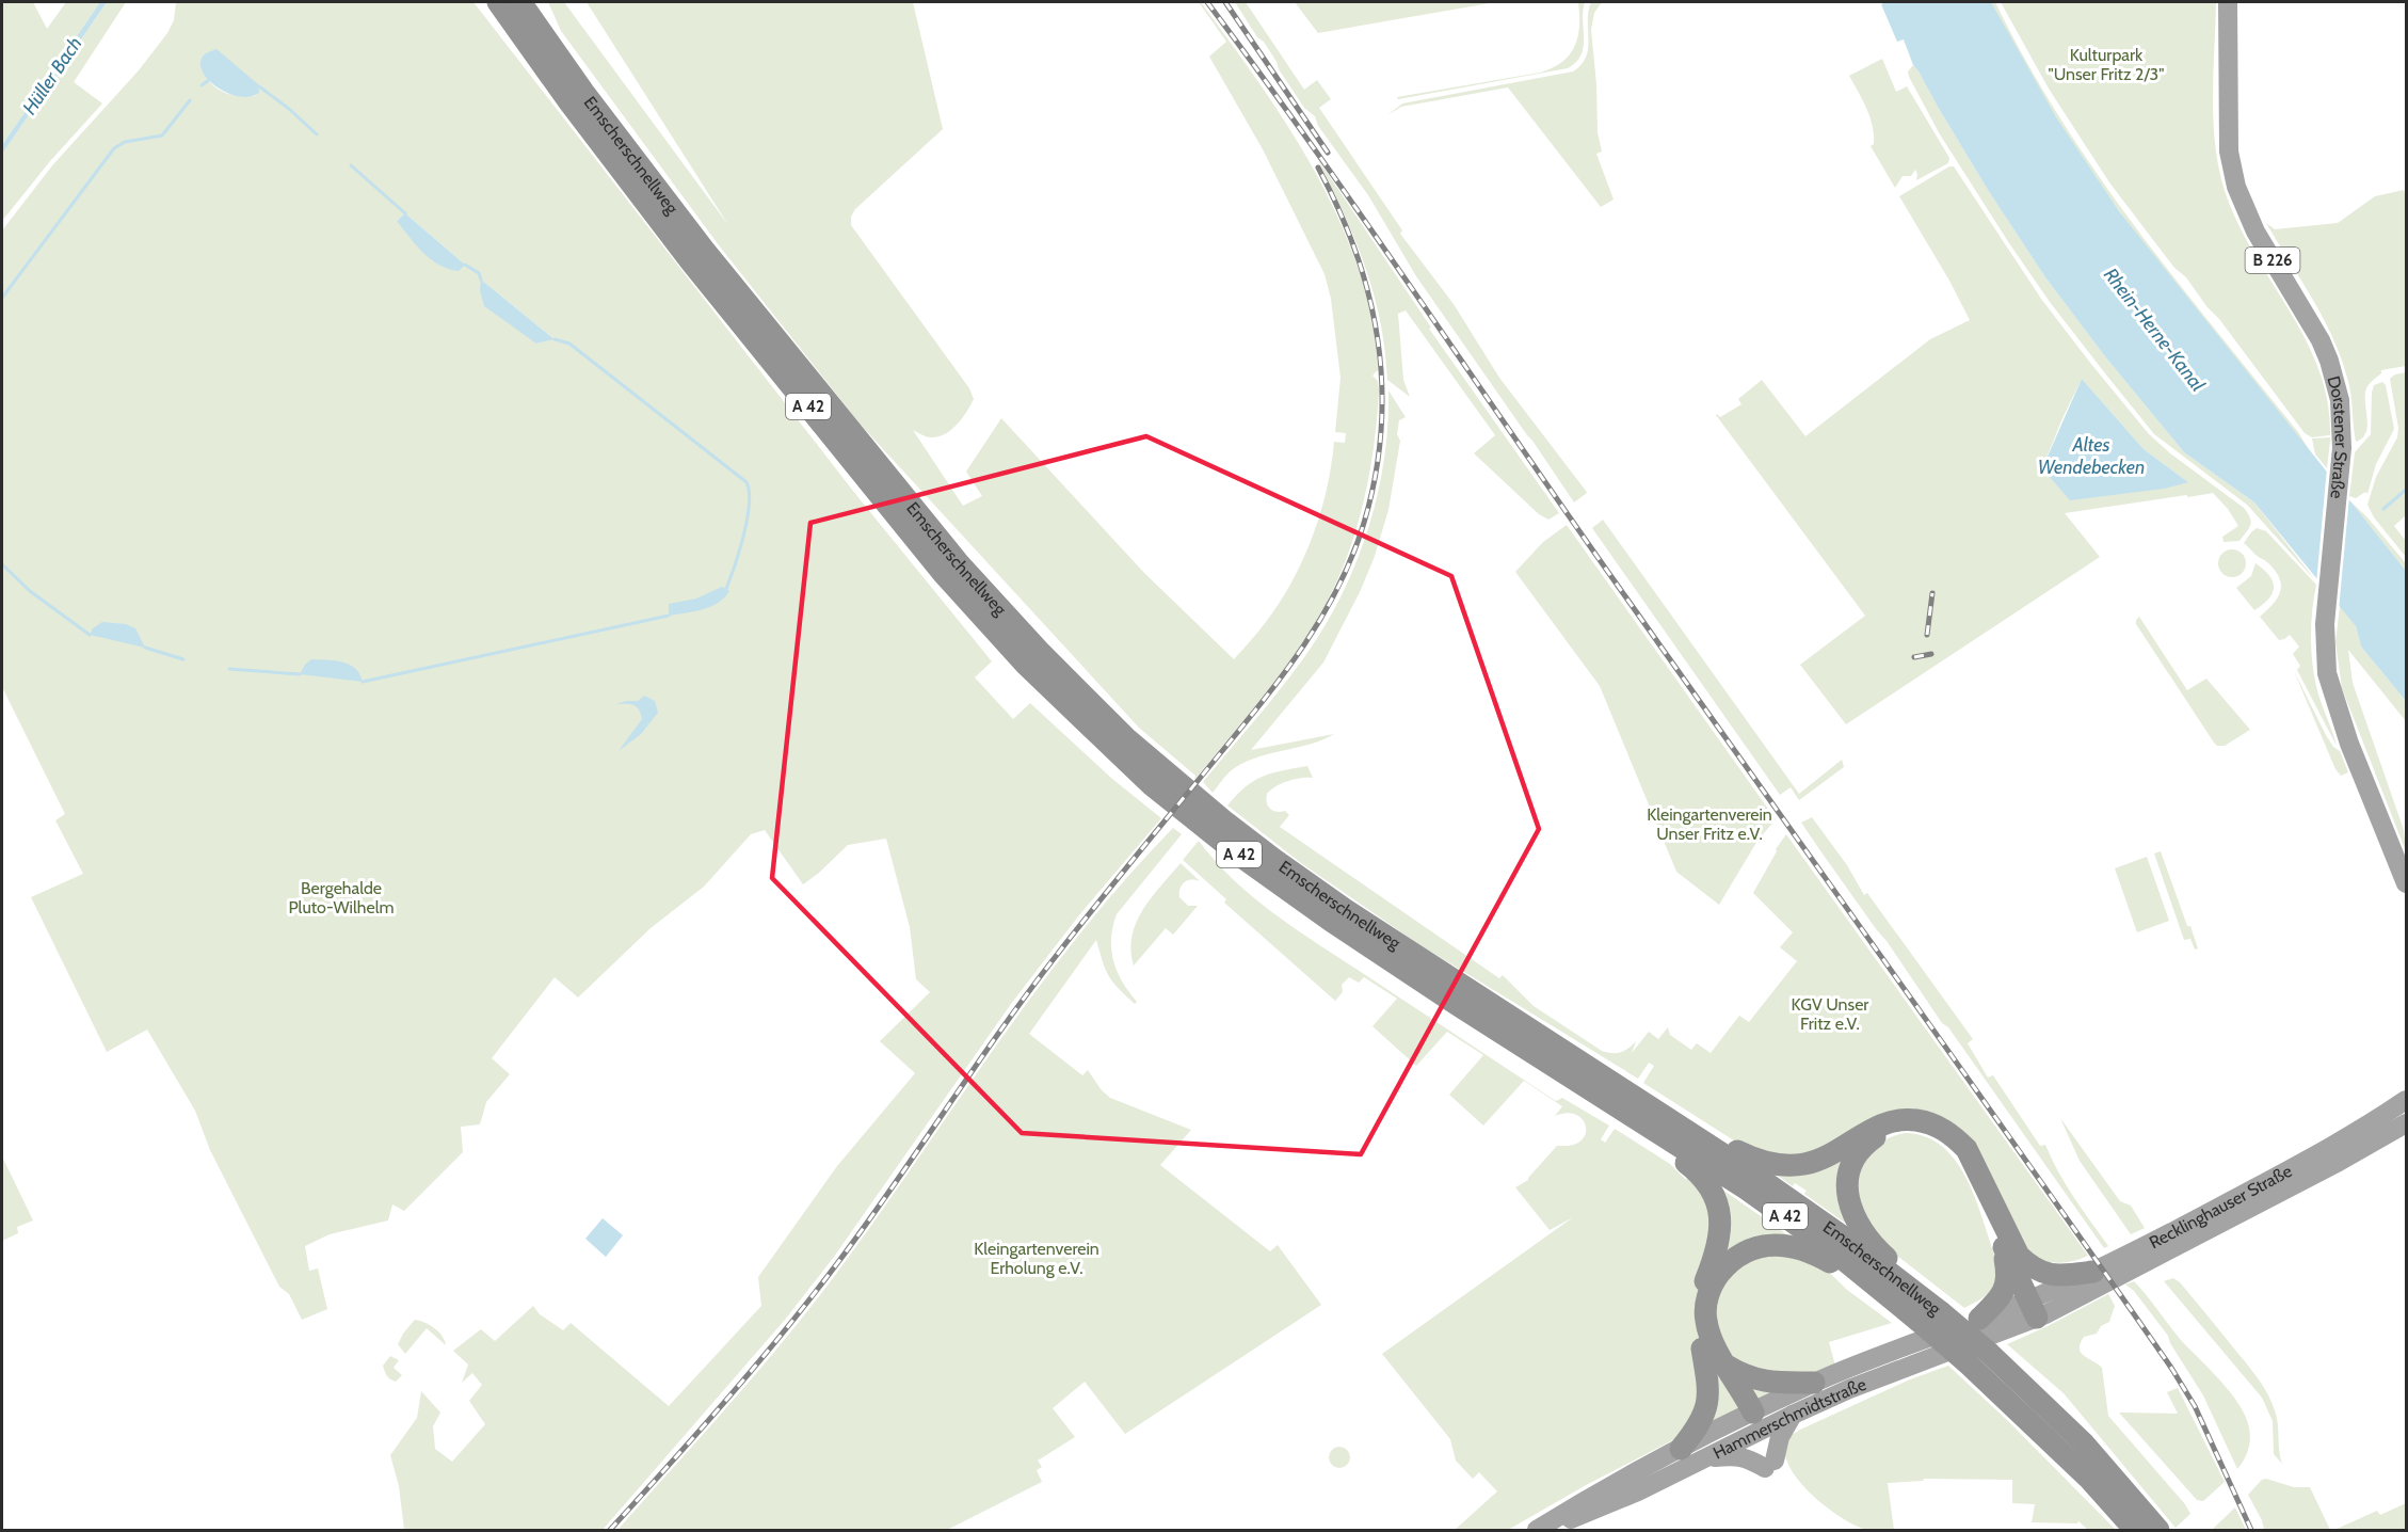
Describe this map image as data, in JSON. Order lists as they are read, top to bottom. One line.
{"streets":{"highway":["Emscherschnellweg","A 42"],"main road":["B 226","Dorstener Straße","Recklinghauser Straße","Hammerschmidtstraße"]},"crossings":[["Recklinghauser Straße","Hammerschmidtstraße"]],"water":["Hüller Bach","Rhein-Herne-Kanal","Altes Wendebecken"],"parks":["Kulturpark \"Unser Fritz 2/3\"","Kleingartenverein Unser Fritz e.V.","Bergehalde Pluto-Wilhelm","KGV Unser Fritz e.V.","Kleingartenverein Erholung e.V."]}
